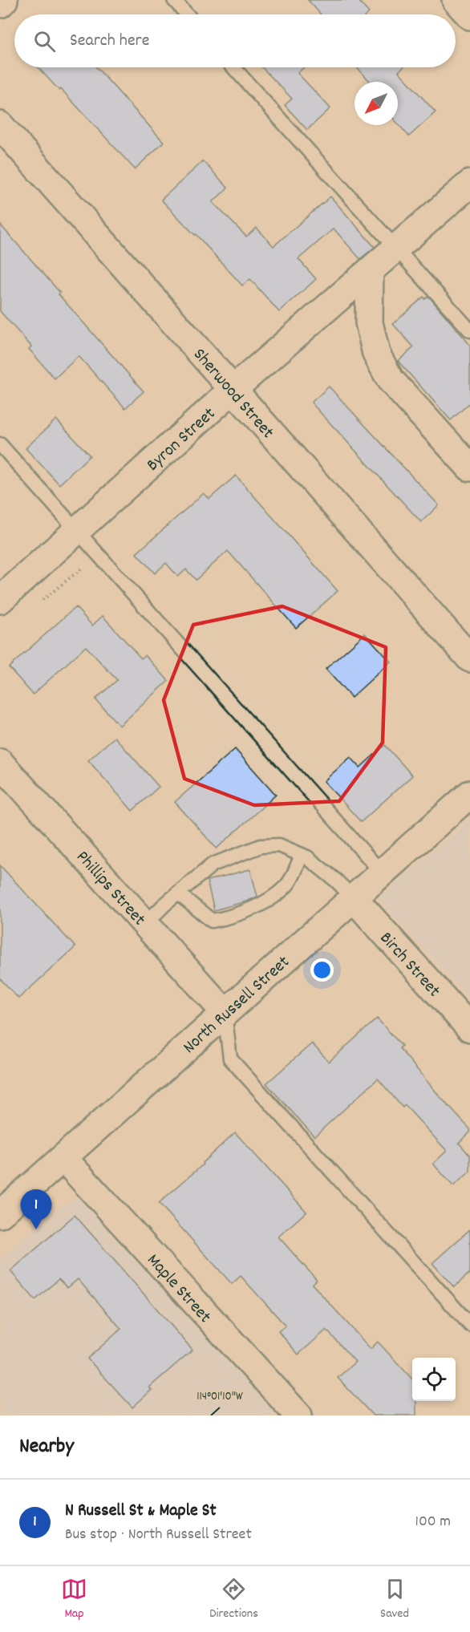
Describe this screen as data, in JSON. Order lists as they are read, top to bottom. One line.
{"streets":{"street":["Sherwood Street","Byron Street","Phillips Street","Birch Street","North Russell Street","Maple Street"]},"crossings":[["Sherwood Street","Byron Street"],["Phillips Street","North Russell Street"],["Birch Street","North Russell Street"],["North Russell Street","Maple Street"]],"north":"bottom left","page":{"search":"Search here","pins":"1","heading":"Nearby","list":[{"mark":"1","name":"N Russell St & Maple St","note":"Bus stop · North Russell Street","value":"100 m"}],"nav":["Map","Directions","Saved"]},"coordinates":["114°01'10\"W"]}
